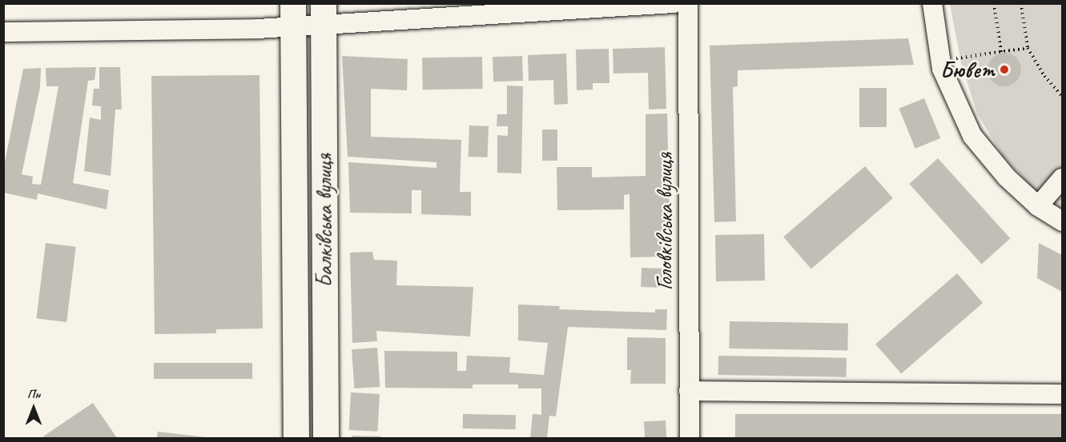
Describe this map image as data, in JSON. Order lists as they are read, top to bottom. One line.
{"streets":{"main road":["Балківська вулиця"],"street":["Головківська вулиця"]},"places":["Бювет"],"north":"top"}
